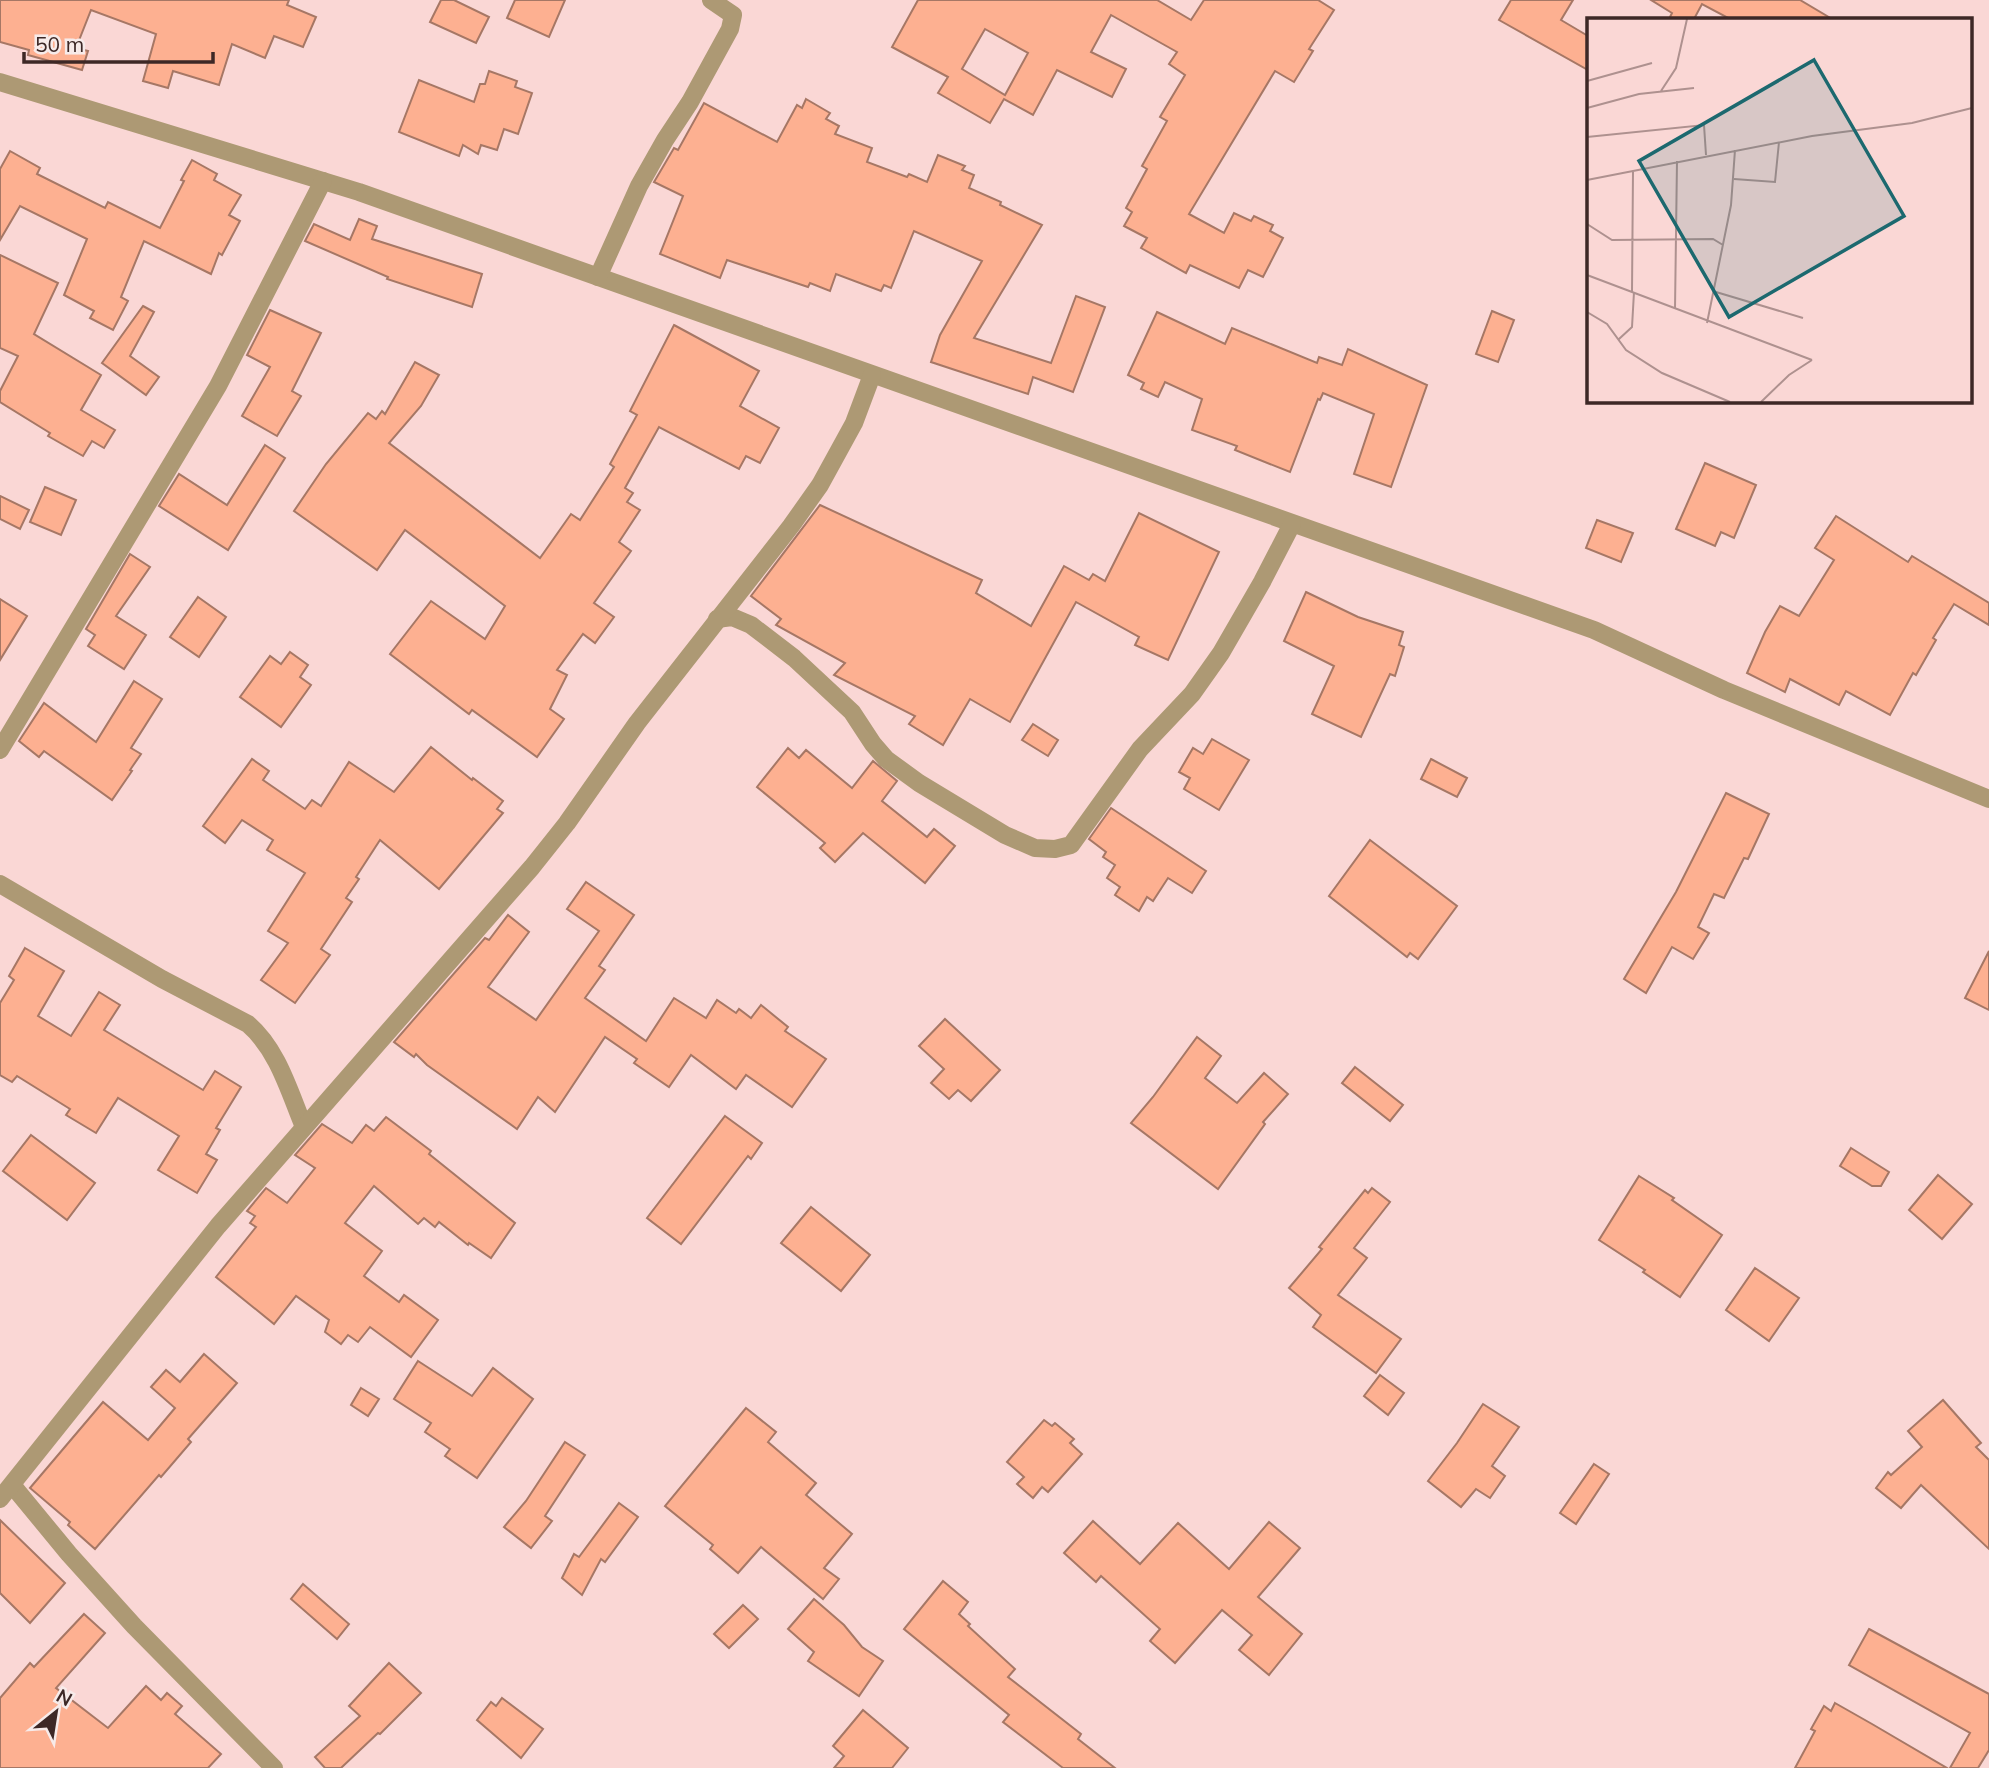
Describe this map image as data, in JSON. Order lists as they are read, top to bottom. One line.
{"scale_bar":"50 m","north":"top right"}
